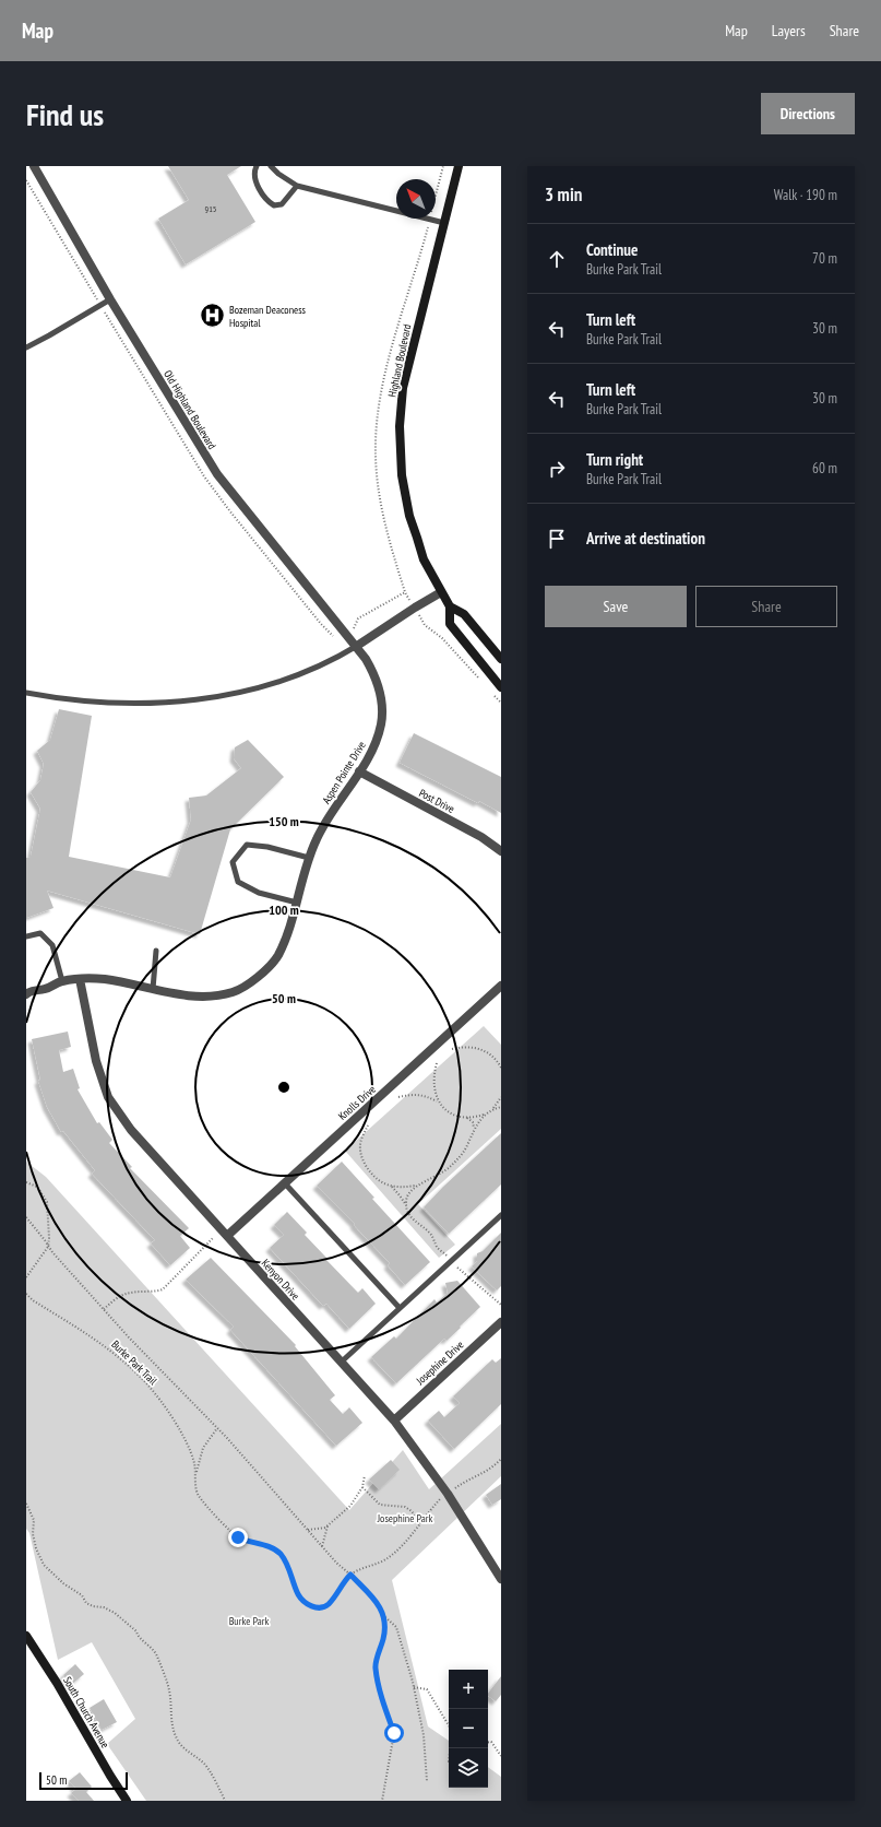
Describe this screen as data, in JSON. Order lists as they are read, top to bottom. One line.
{"streets":{"main road":["Highland Boulevard","South Church Avenue"],"street":["Old Highland Boulevard","Aspen Pointe Drive","Post Drive","Knolls Drive","Kenyon Drive","Josephine Drive"],"path":["Burke Park Trail"]},"crossings":[["Old Highland Boulevard","Aspen Pointe Drive"],["Aspen Pointe Drive","Post Drive"],["Aspen Pointe Drive","Kenyon Drive"],["Knolls Drive","Kenyon Drive"],["Kenyon Drive","Josephine Drive"]],"parks":["Josephine Park","Burke Park"],"places":{"hospital":["Bozeman Deaconess Hospital"]},"house_numbers":["915"],"scale_bar":"50 m","north":"top left","page":{"header":"Map","nav":["Map","Layers","Share"],"buttons":["Directions",["Save","Share"]],"title":"Find us","heading":["3 min","Walk · 190 m"],"list":[["Continue","Burke Park Trail","70 m"],["Turn left","Burke Park Trail","30 m"],["Turn left","Burke Park Trail","30 m"],["Turn right","Burke Park Trail","60 m"],"Arrive at destination"],"map_buttons":["+","−"],"scale":"50 m"},"rings":["150 m","100 m","50 m"]}
